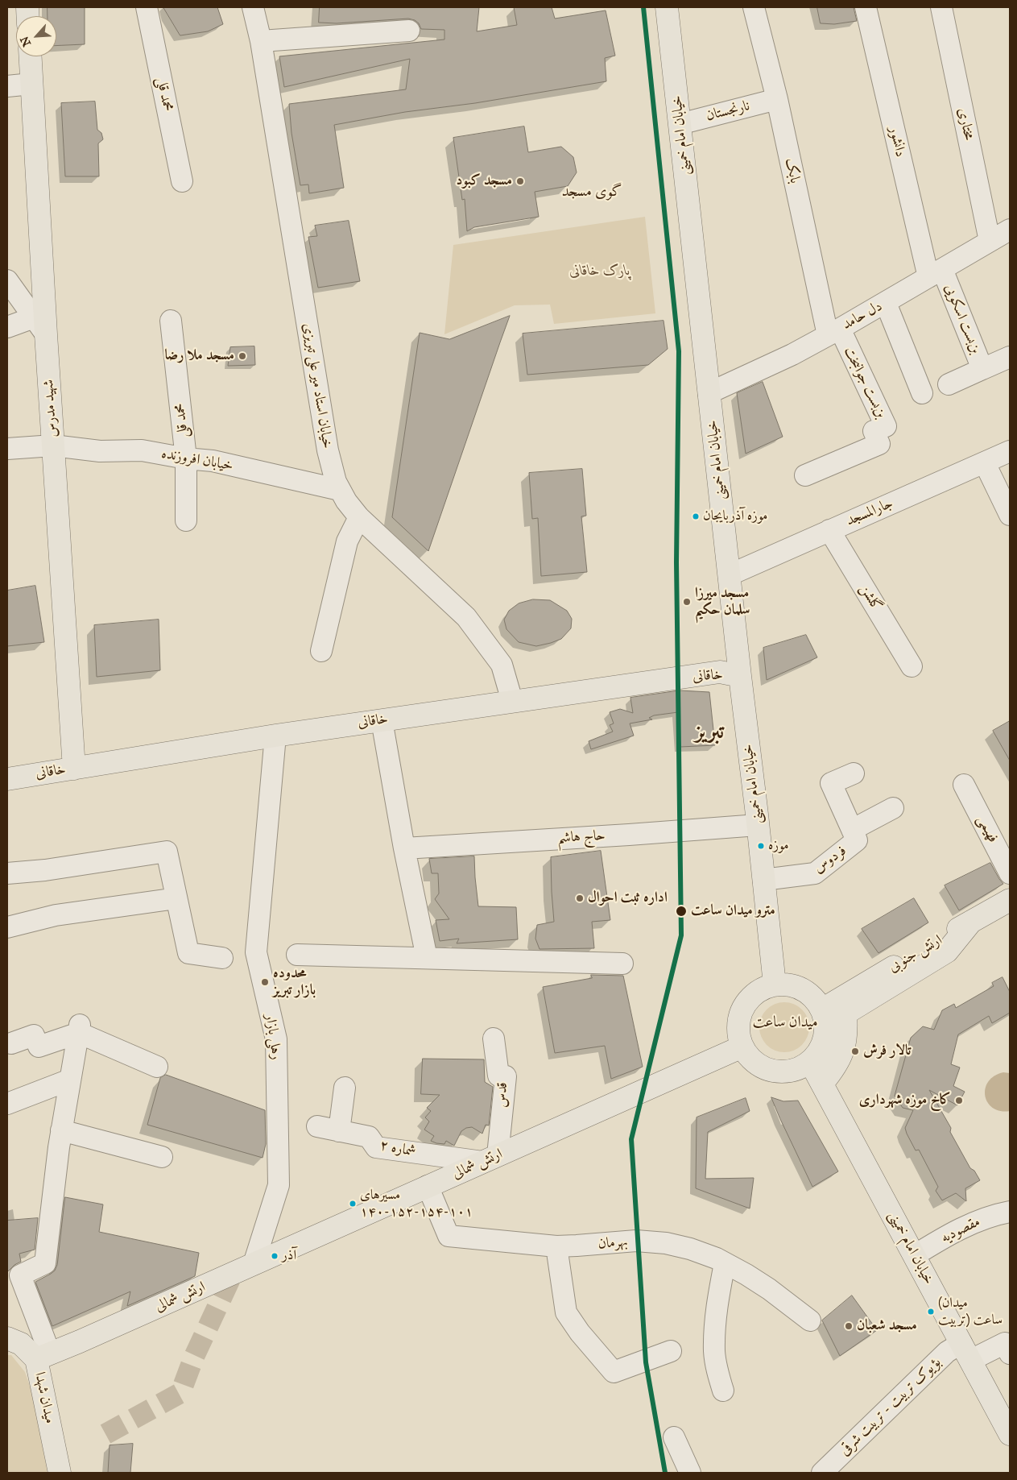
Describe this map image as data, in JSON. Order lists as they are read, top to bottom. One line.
{"streets":{"main road":["خیابان امام خمینی","شهید مدرس","خاقانی","ارتش جنوبی","ارتش شمالی","میدان شهدا"],"street":["محمد قلی","نارنجستان","مختاری","دانشور","بابک","دل حامد","بن‌بست اسکویی","بن‌بست جوانبخت","خیابان استاد میر علی تبریزی","خیابان افروزنده","جارالمسجد","گلشن","فهیمی","حاج هاشم","فردوس","رهلی بازار","قدس","شماره ۲","مقصودیه","بهرمان","بؤیوک تربیت - تربیت شرقی"]},"crossings":[["محمد قلی","خیابان افروزنده"],["نارنجستان","خیابان امام خمینی"],["نارنجستان","بابک"],["مختاری","دل حامد"],["خیابان امام خمینی","دل حامد"],["خیابان امام خمینی","جارالمسجد"],["خیابان امام خمینی","خاقانی"],["خیابان امام خمینی","حاج هاشم"],["خیابان امام خمینی","فردوس"],["خیابان امام خمینی","ارتش جنوبی"],["خیابان امام خمینی","ارتش شمالی"],["خیابان امام خمینی","مقصودیه"],["خیابان امام خمینی","بؤیوک تربیت - تربیت شرقی"],["دانشور","دل حامد"],["دانشور","بن‌بست اسکویی"],["بابک","دل حامد"],["بابک","بن‌بست جوانبخت"],["دل حامد","بن‌بست اسکویی"],["دل حامد","بن‌بست جوانبخت"],["خیابان استاد میر علی تبریزی","خیابان افروزنده"],["خیابان استاد میر علی تبریزی","خاقانی"],["شهید مدرس","خیابان افروزنده"],["شهید مدرس","خاقانی"],["جارالمسجد","گلشن"],["خاقانی","رهلی بازار"],["ارتش جنوبی","ارتش شمالی"],["رهلی بازار","ارتش شمالی"],["قدس","شماره ۲"],["قدس","ارتش شمالی"],["شماره ۲","ارتش شمالی"],["ارتش شمالی","بهرمان"],["ارتش شمالی","میدان شهدا"]],"districts":["گوی مسجد","تبریز","میدان ساعت"],"parks":["پارک خاقانی"],"places":["مسجد کبود","مسجد ملا رضا","موزه آذربایجان","مسجد میرزا سلمان حکیم","موزه","اداره ثبت احوال","مترو میدان ساعت","محدوده بازار تبریز","تالار فرش","کاخ موزه شهرداری","مسیرهای ۱۴۰-۱۵۲-۱۵۴-۱۰۱","آذر","(میدان ساعت (تربیت","مسجد شعبان"],"north":"bottom left"}
